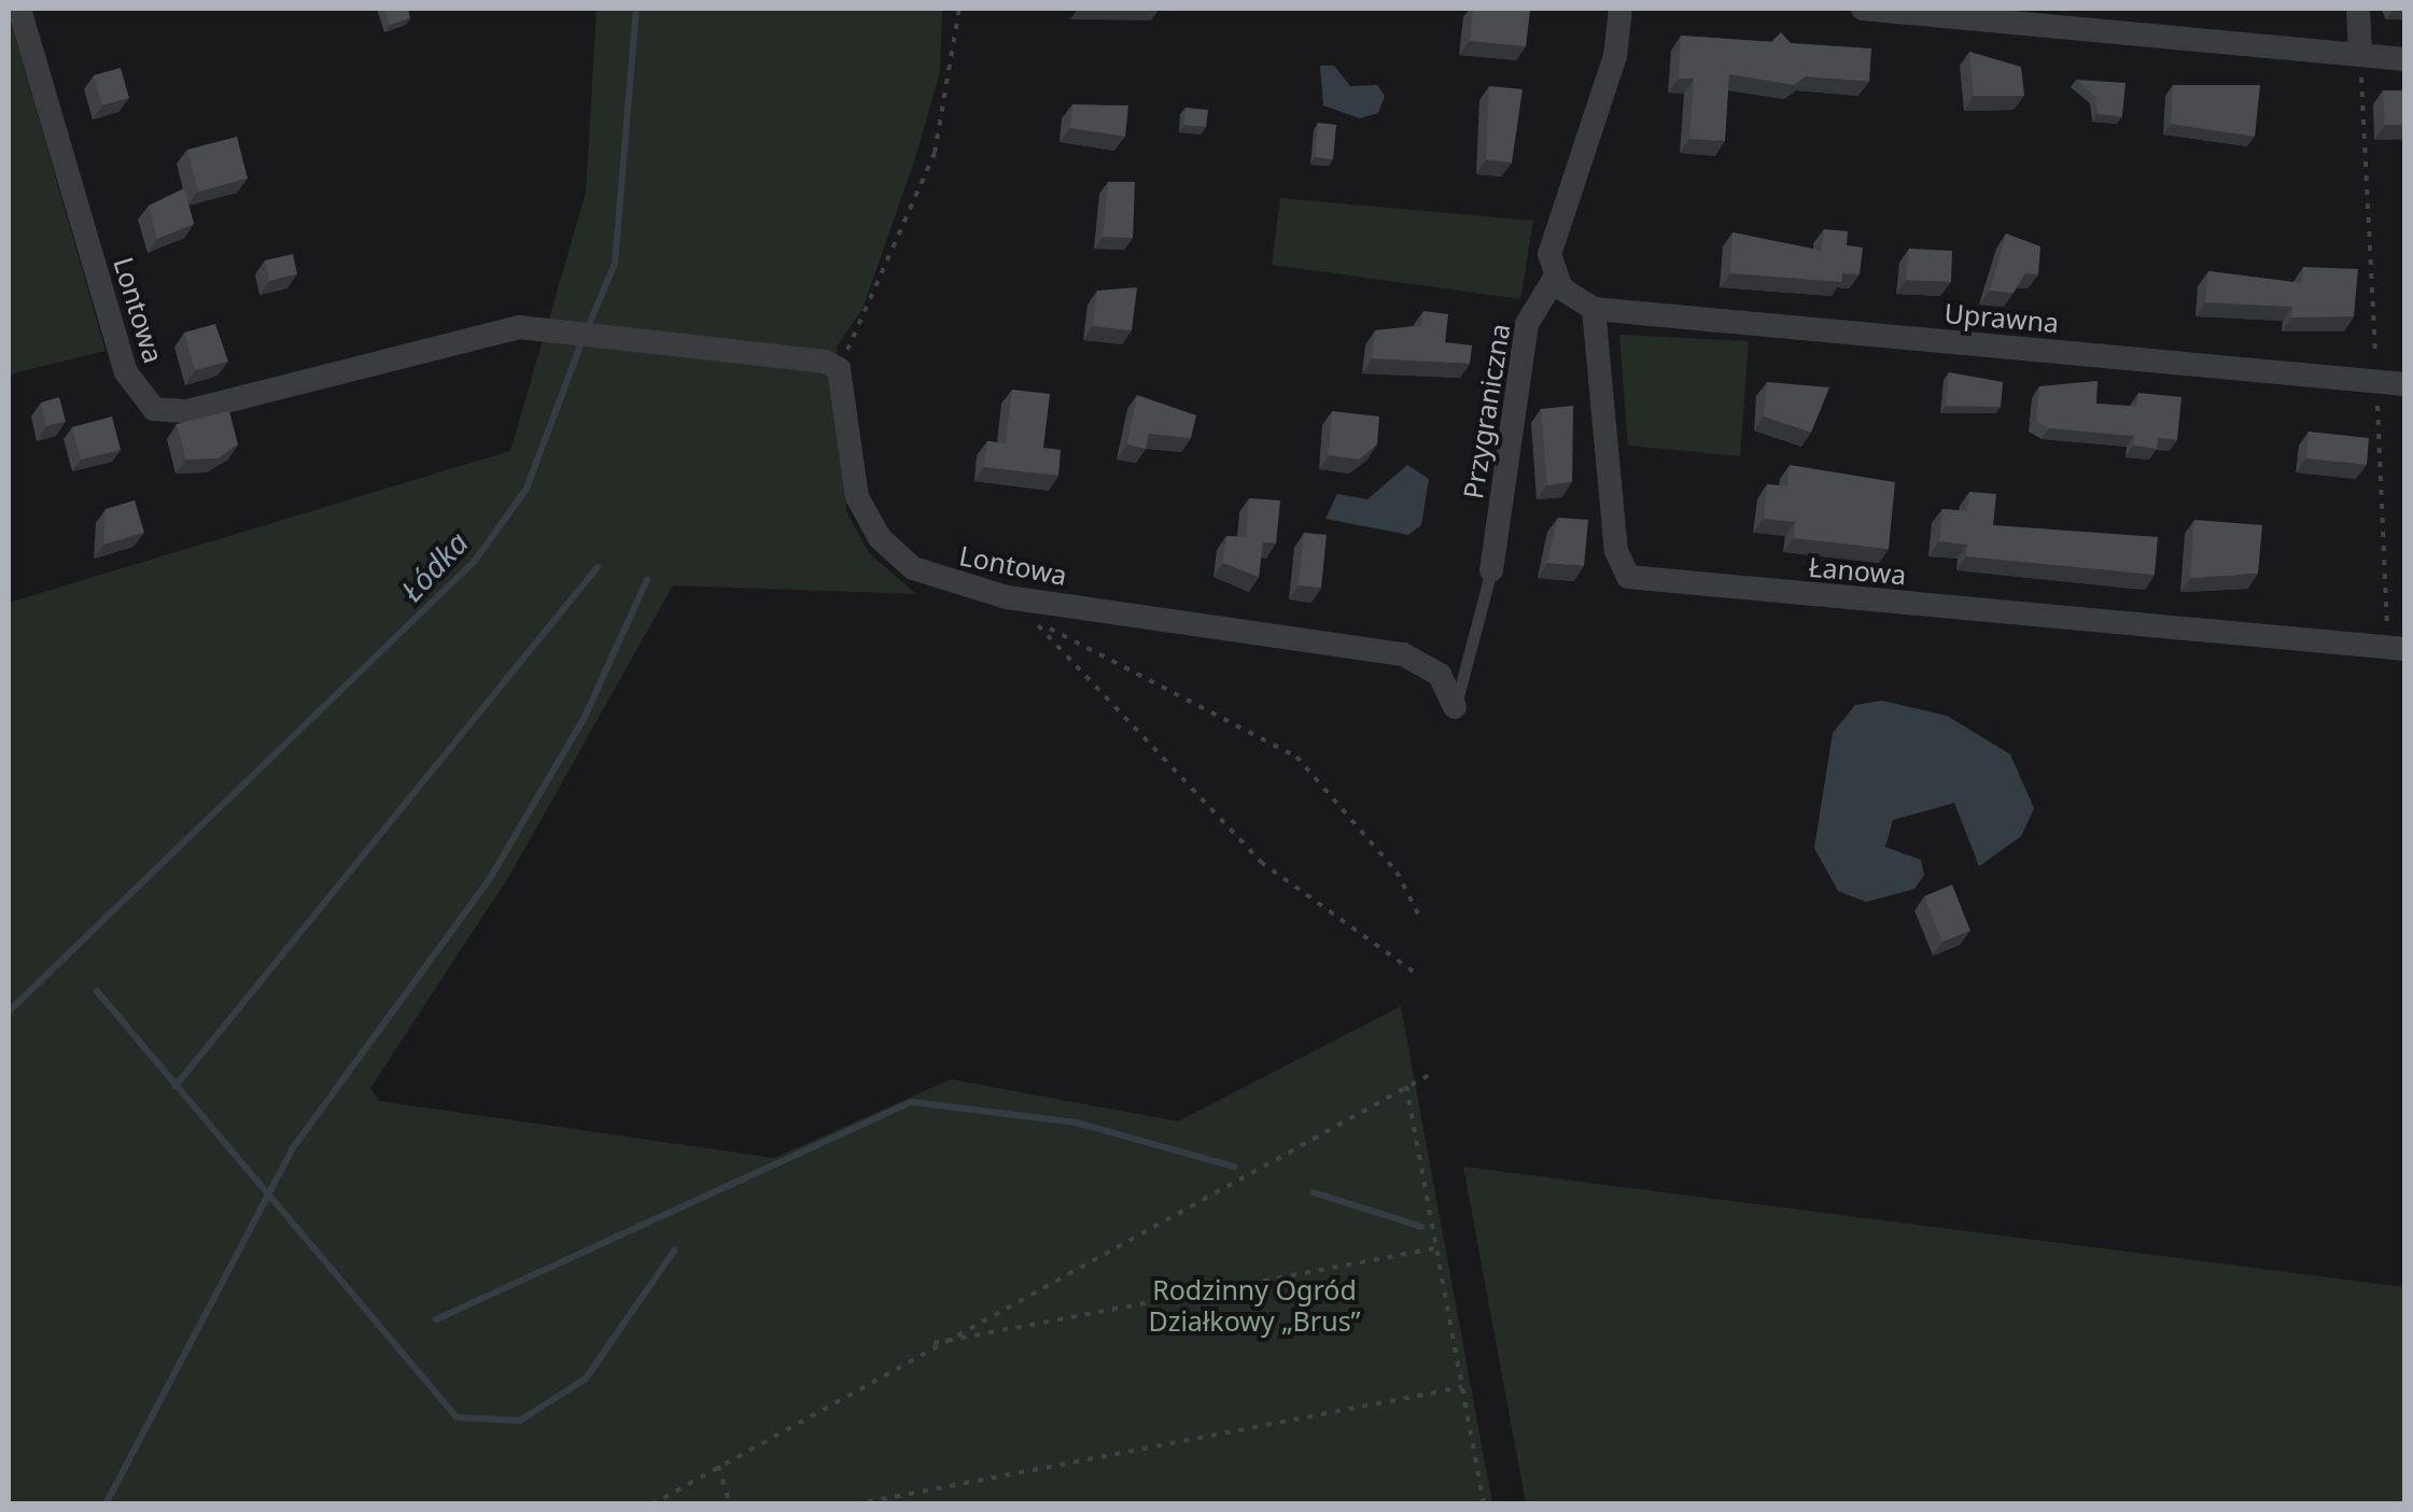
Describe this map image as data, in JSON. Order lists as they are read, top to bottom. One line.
{"streets":{"street":["Lontowa","Uprawna","Przygraniczna","Łanowa"]},"crossings":[["Lontowa","Przygraniczna"],["Uprawna","Łanowa"]],"water":["Łódka"],"parks":["Rodzinny Ogród Działkowy „Brus”"]}
